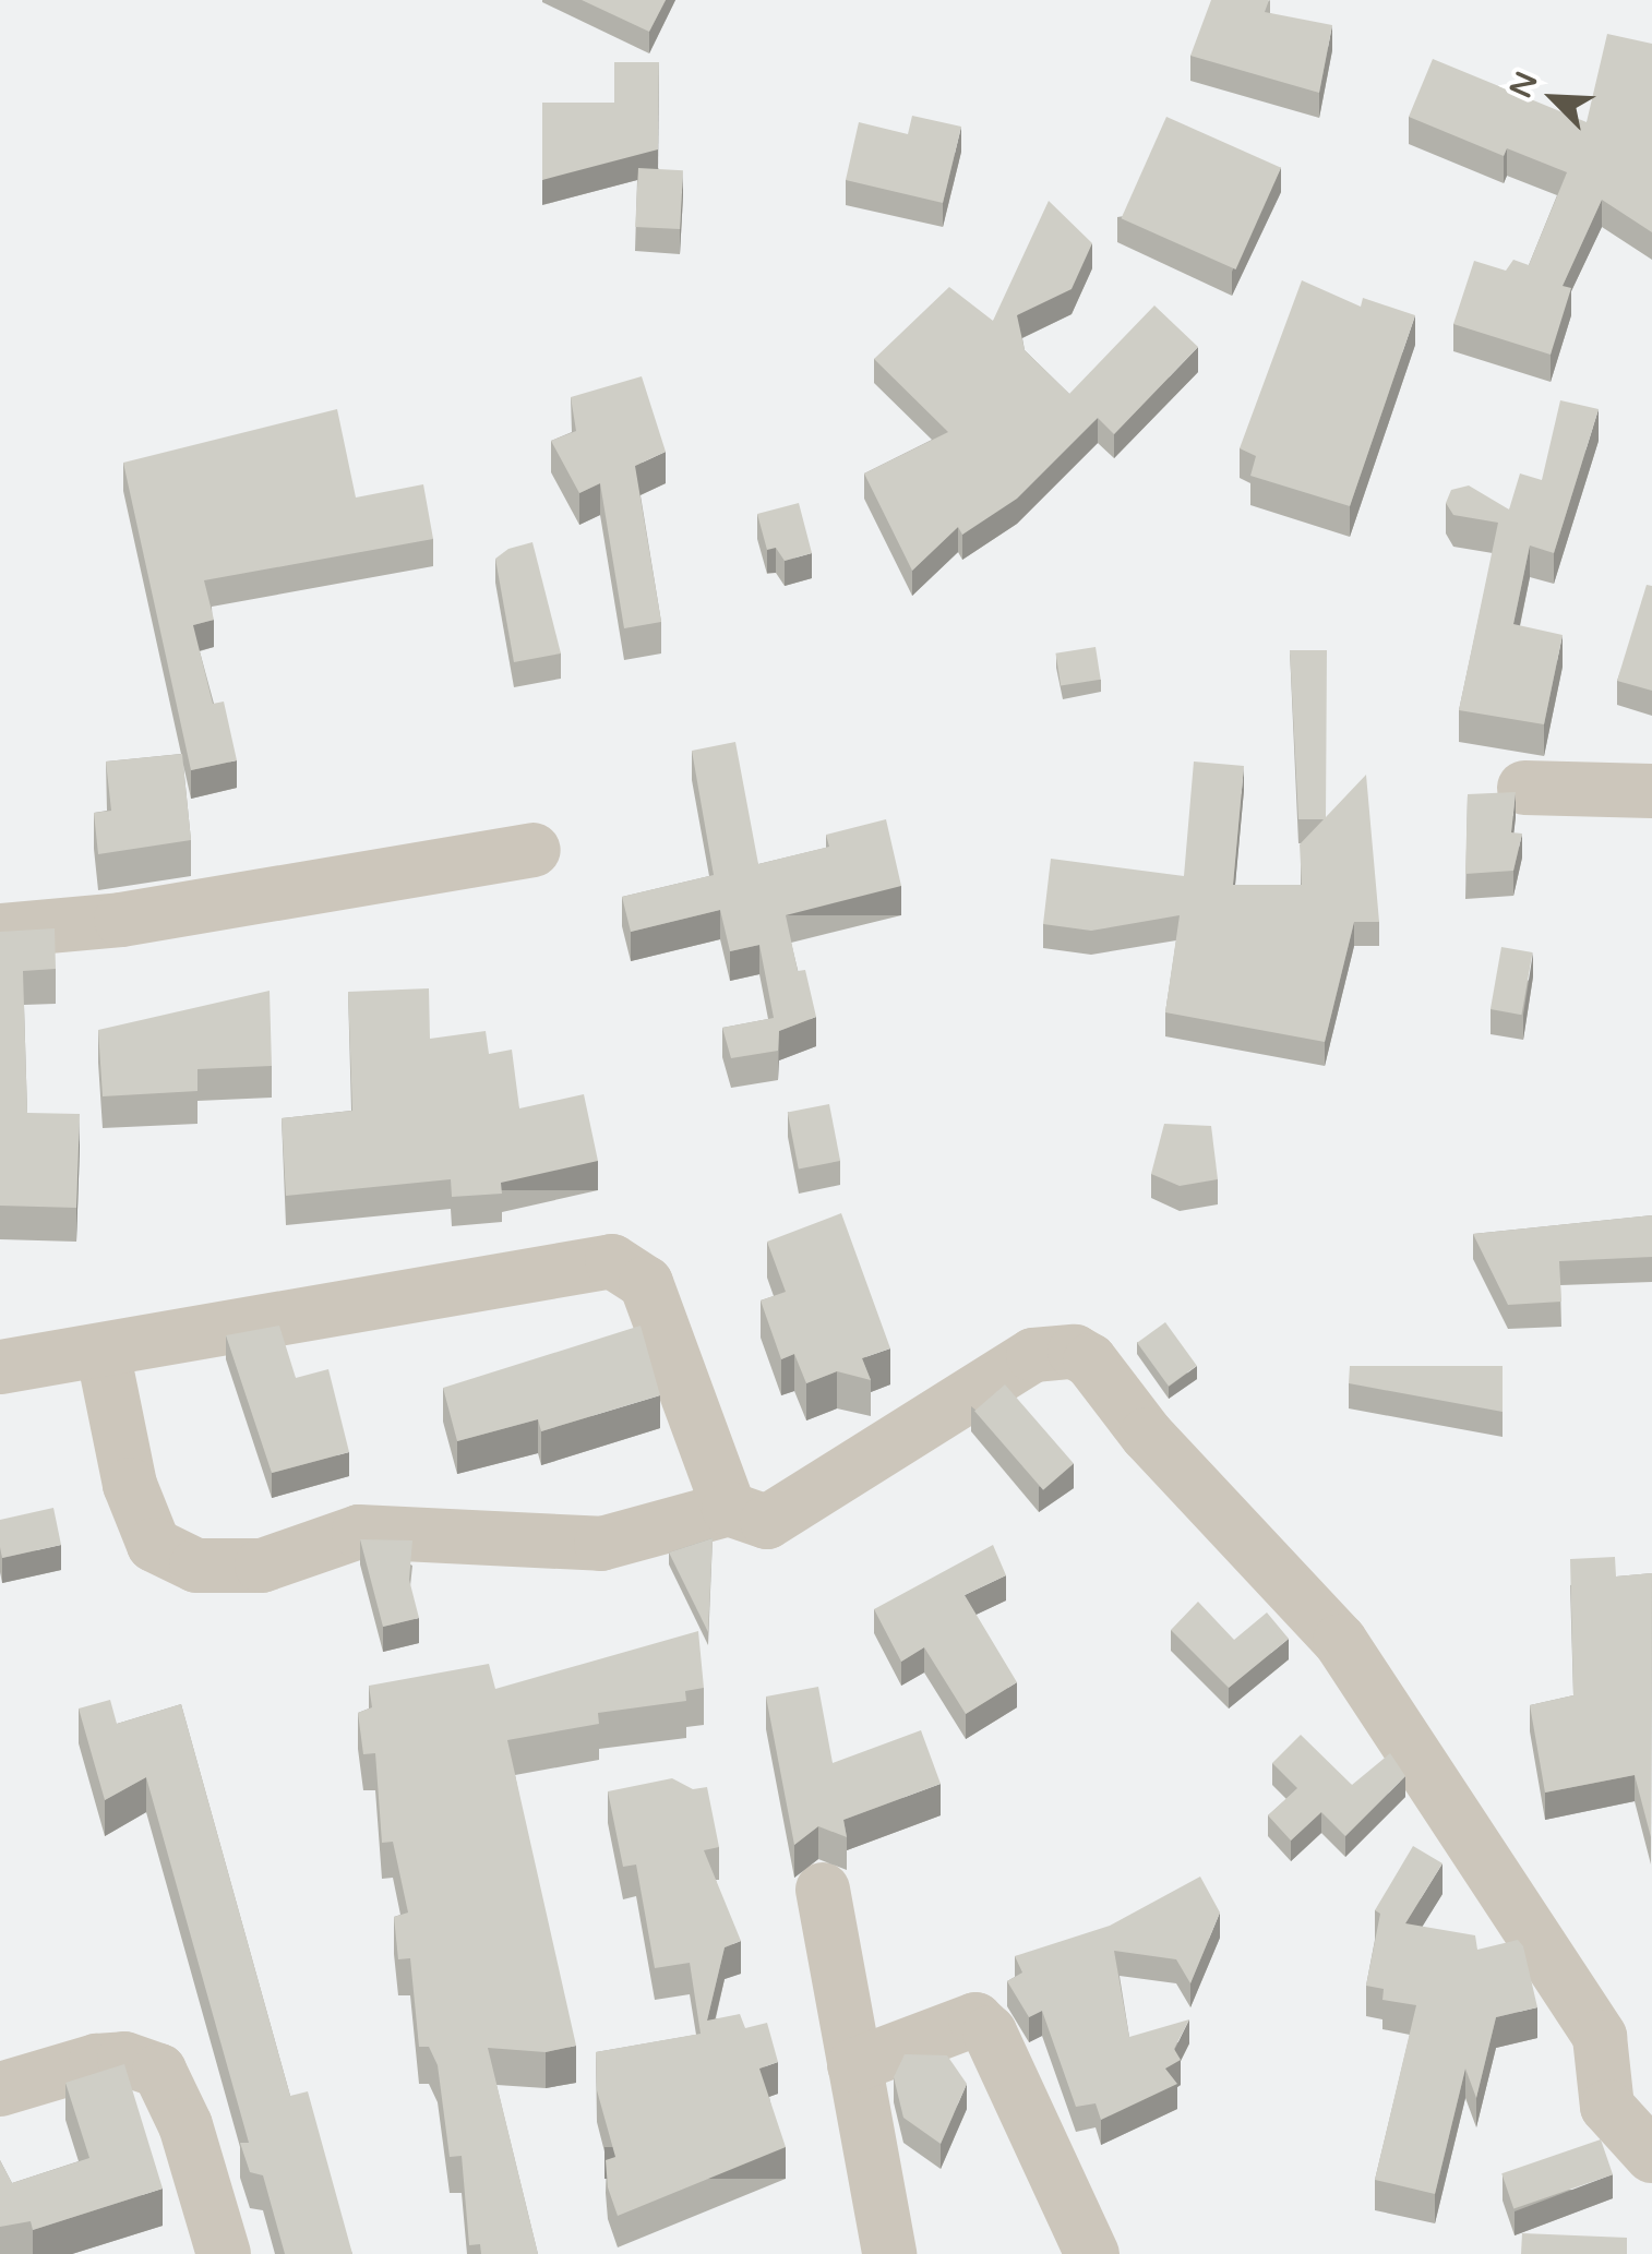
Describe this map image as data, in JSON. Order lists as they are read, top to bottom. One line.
{"north":"top left"}
